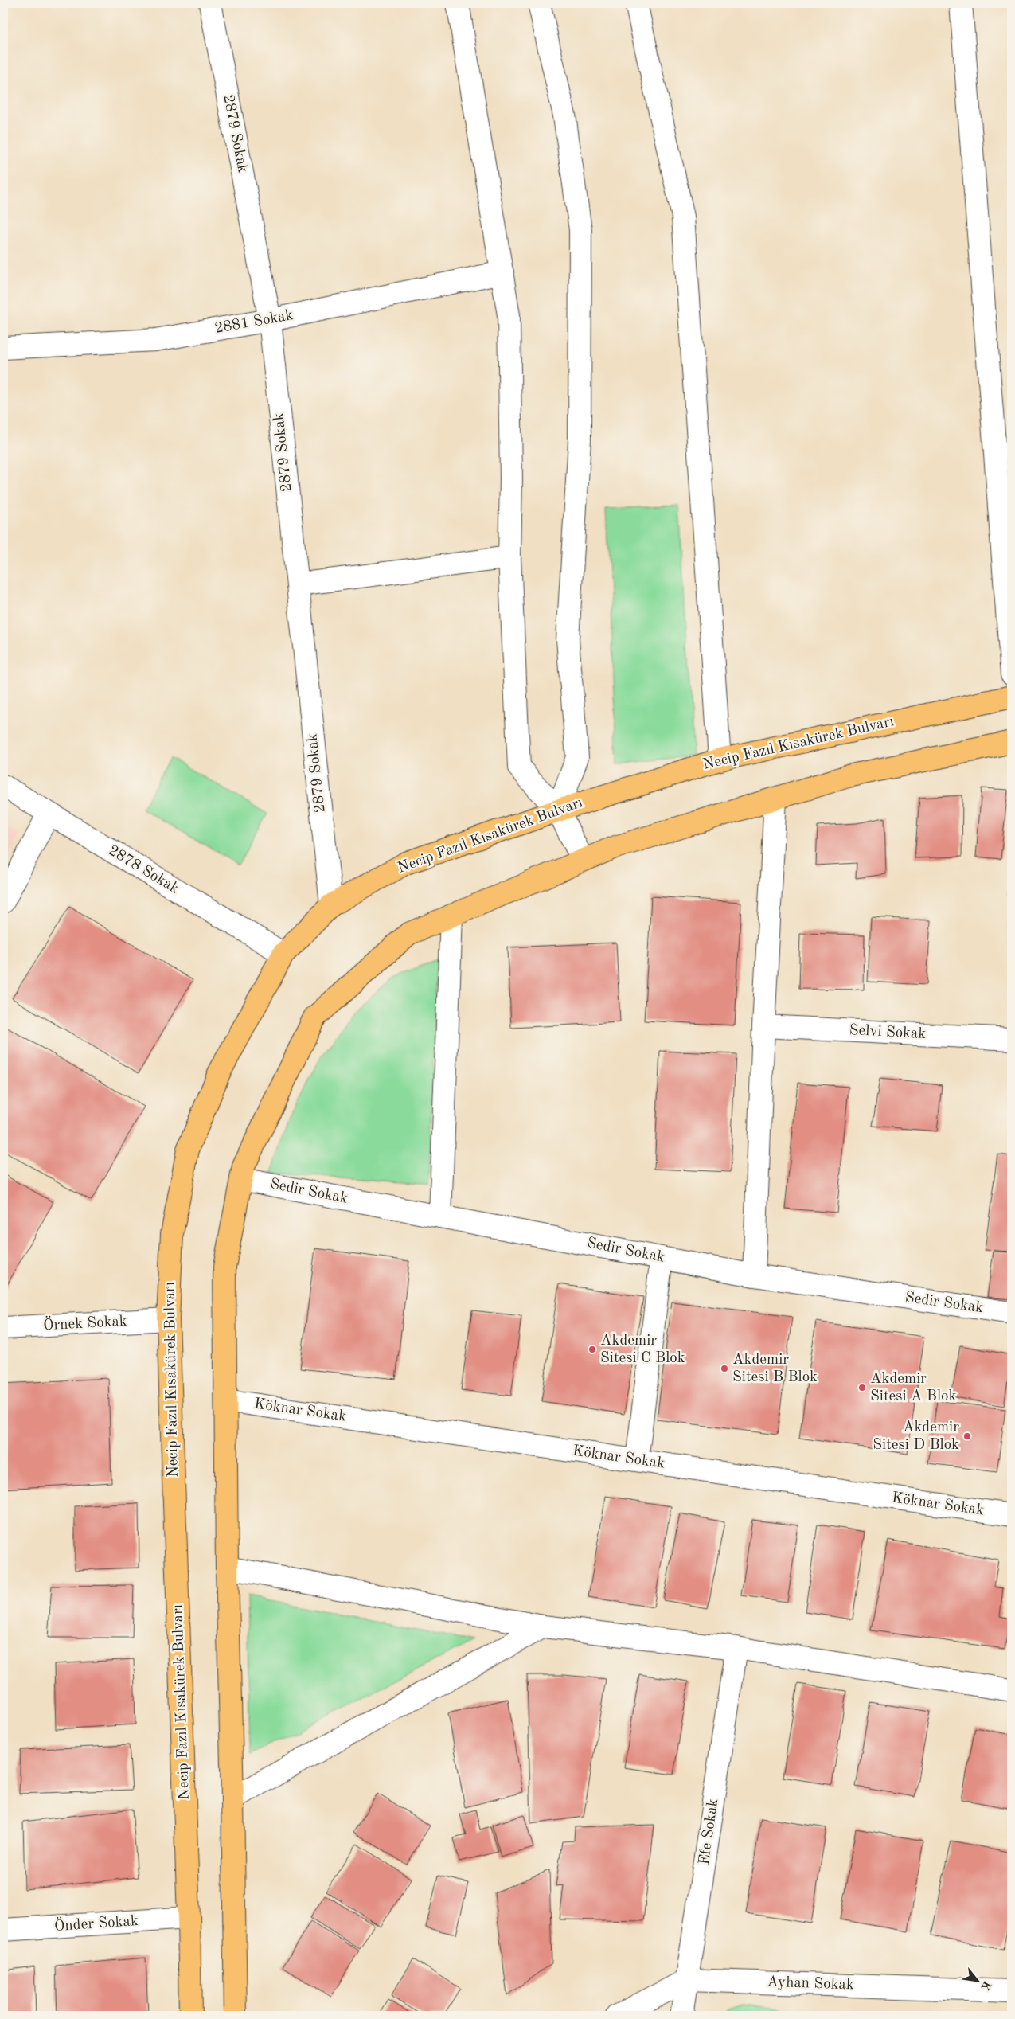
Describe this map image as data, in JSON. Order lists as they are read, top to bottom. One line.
{"streets":{"main road":["Necip Fazıl Kısakürek Bulvarı"],"street":["2879 Sokak","2881 Sokak","2878 Sokak","Selvi Sokak","Sedir Sokak","Örnek Sokak","Köknar Sokak","Efe Sokak","Önder Sokak","Ayhan Sokak"]},"crossings":[["2879 Sokak","2881 Sokak"],["2879 Sokak","Necip Fazıl Kısakürek Bulvarı"],["Necip Fazıl Kısakürek Bulvarı","2878 Sokak"],["Necip Fazıl Kısakürek Bulvarı","Örnek Sokak"],["Necip Fazıl Kısakürek Bulvarı","Önder Sokak"],["Efe Sokak","Ayhan Sokak"]],"places":["Akdemir Sitesi C Blok","Akdemir Sitesi B Blok","Akdemir Sitesi A Blok","Akdemir Sitesi D Blok"],"north":"bottom right"}
